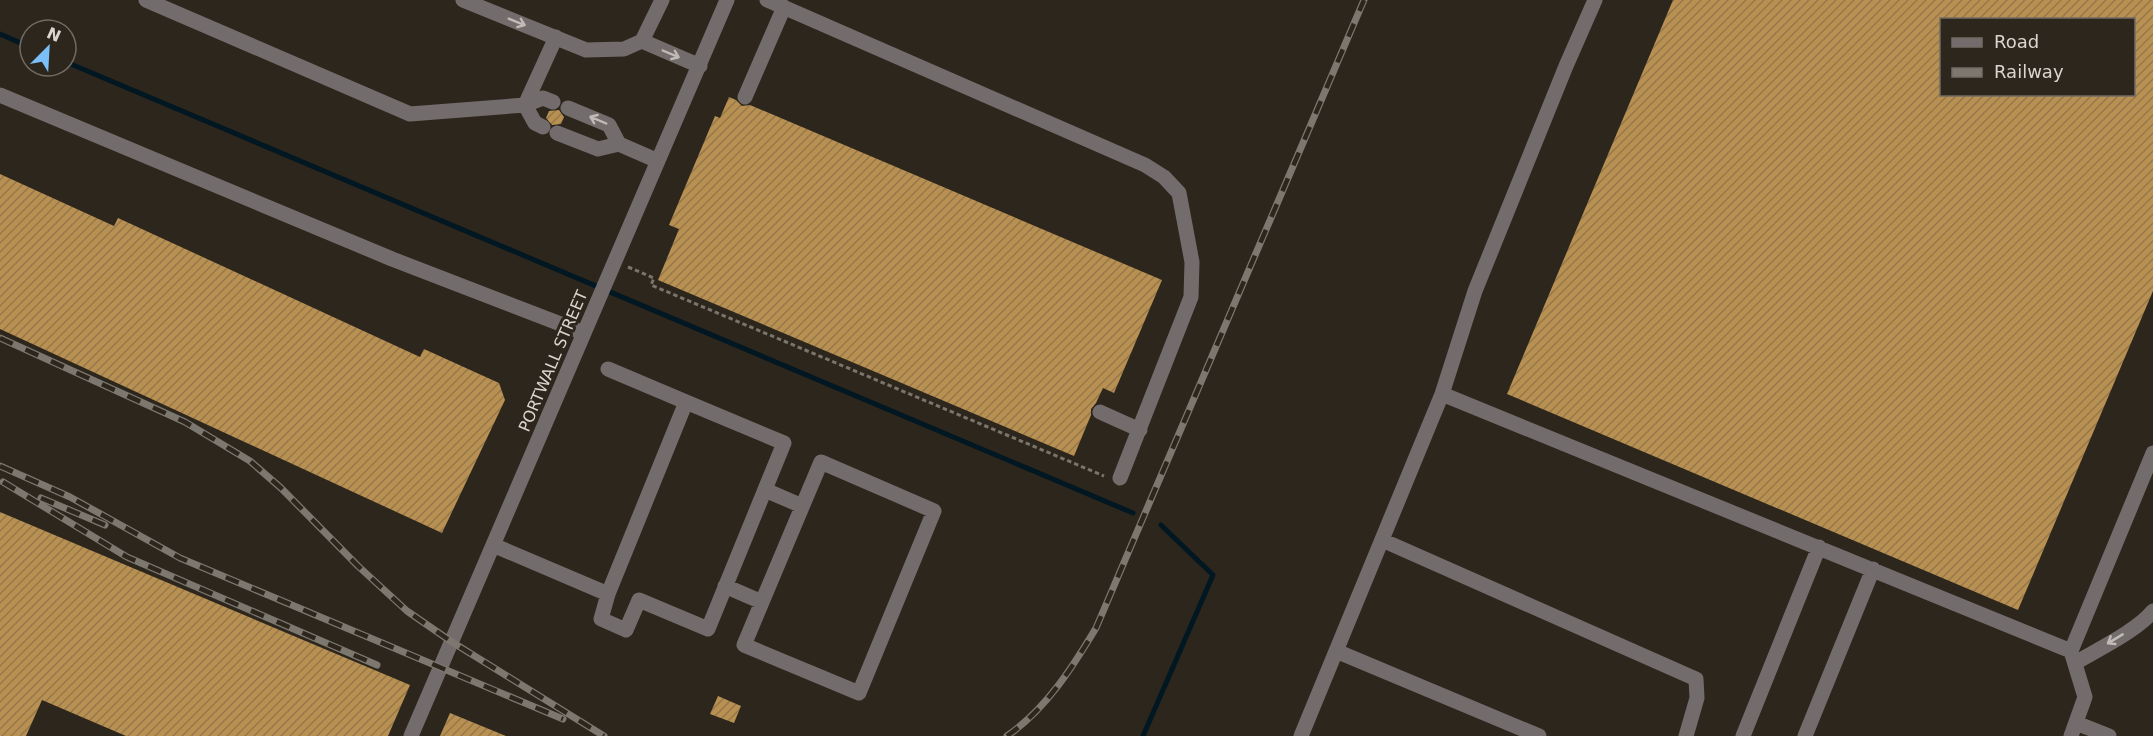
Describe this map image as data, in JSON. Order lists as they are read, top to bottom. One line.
{"streets":{"street":["PORTWALL STREET"]},"legend":["Road","Railway"],"north":"top right"}
